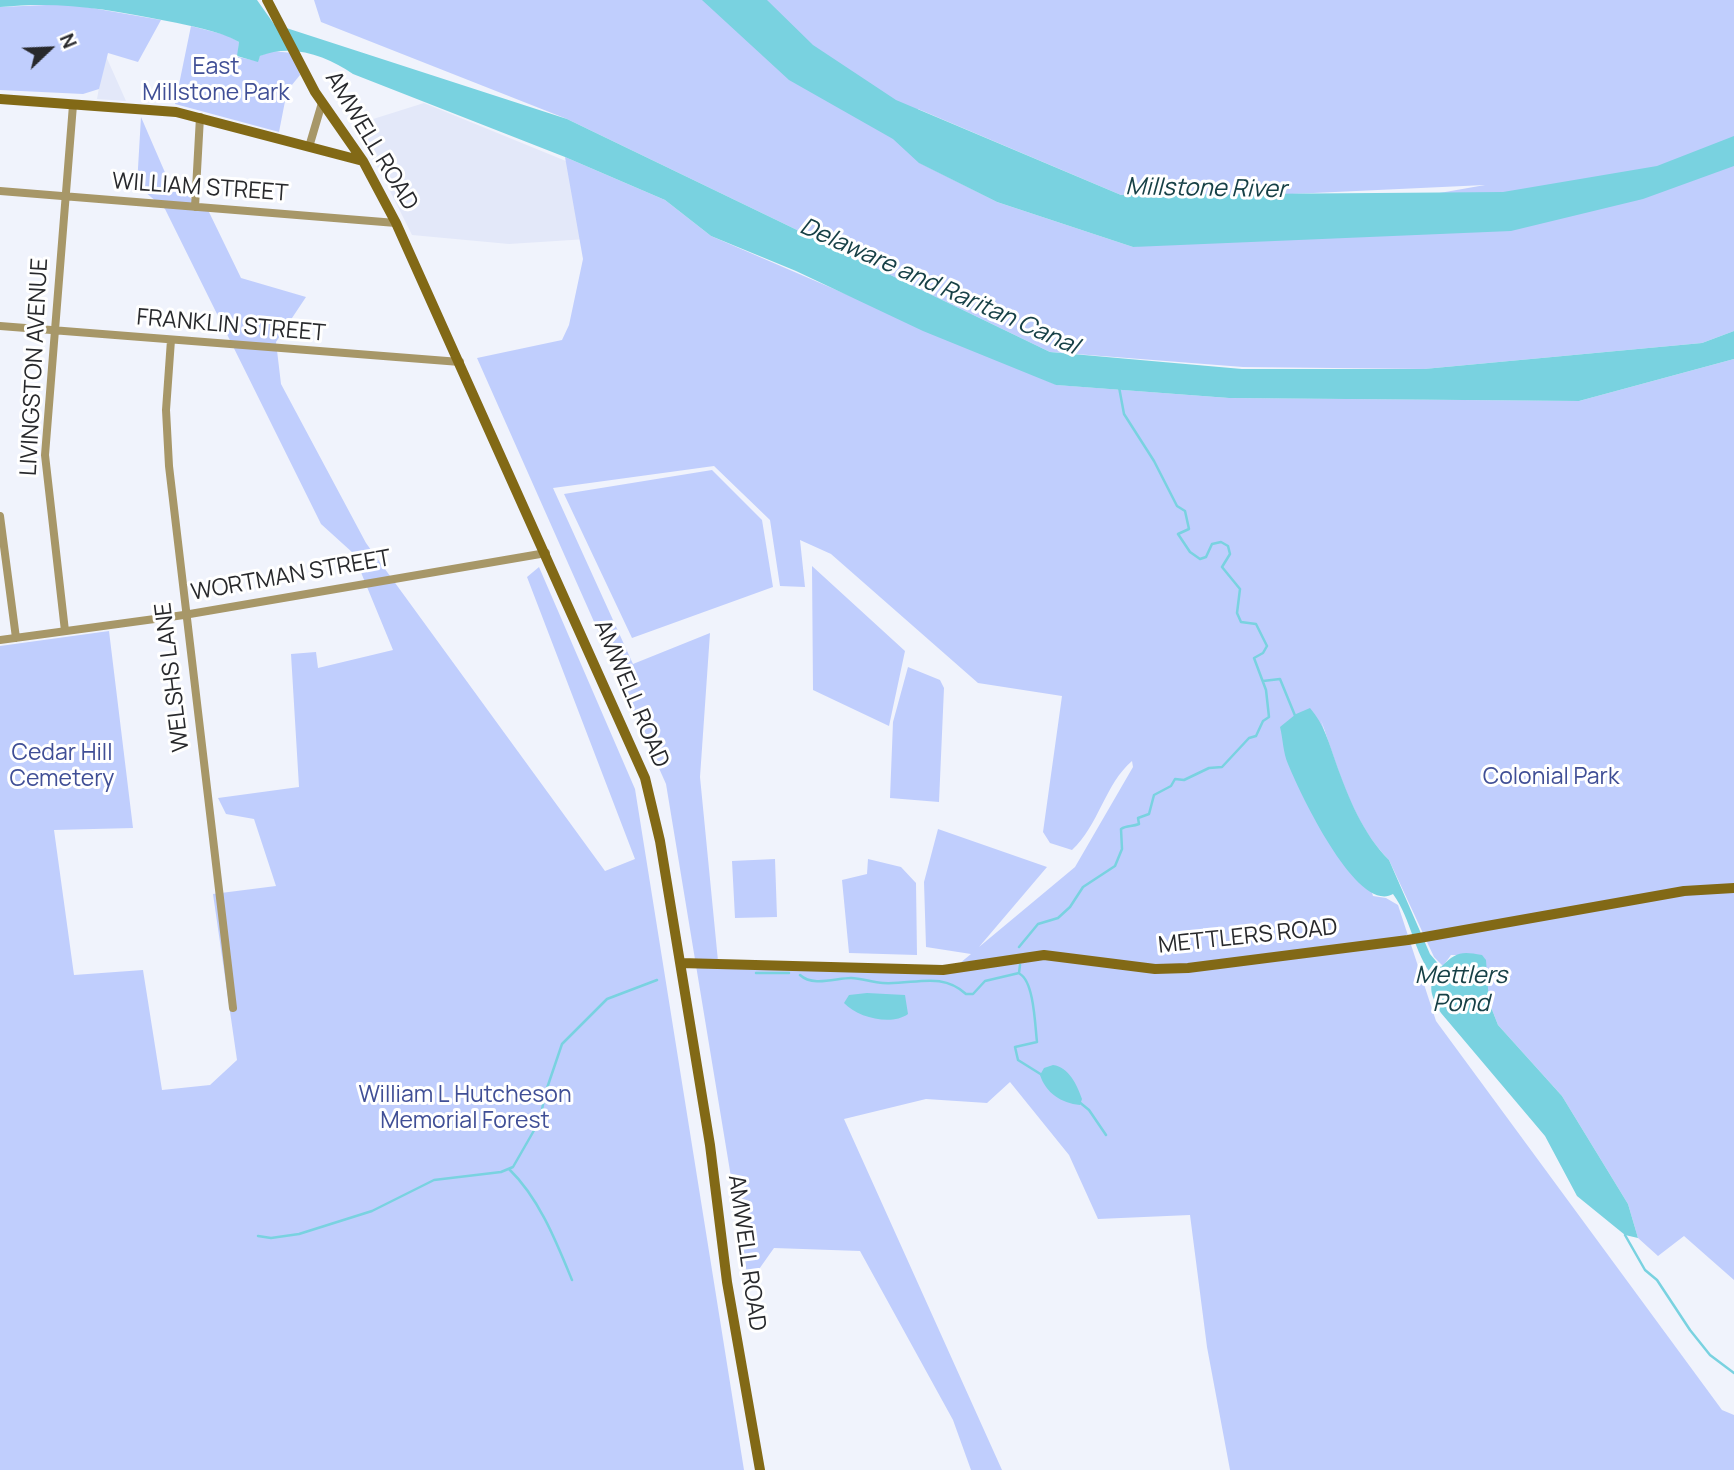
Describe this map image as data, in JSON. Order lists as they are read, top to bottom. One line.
{"streets":{"main road":["AMWELL ROAD","METTLERS ROAD"],"street":["WILLIAM STREET","FRANKLIN STREET","LIVINGSTON AVENUE","WORTMAN STREET","WELSHS LANE"]},"crossings":[["AMWELL ROAD","WILLIAM STREET"],["AMWELL ROAD","FRANKLIN STREET"],["AMWELL ROAD","WORTMAN STREET"],["AMWELL ROAD","METTLERS ROAD"],["WILLIAM STREET","LIVINGSTON AVENUE"],["FRANKLIN STREET","LIVINGSTON AVENUE"],["FRANKLIN STREET","WELSHS LANE"],["LIVINGSTON AVENUE","WORTMAN STREET"],["WORTMAN STREET","WELSHS LANE"]],"water":["Millstone River","Delaware and Raritan Canal","Mettlers Pond"],"parks":["East Millstone Park","Cedar Hill Cemetery","Colonial Park","William L Hutcheson Memorial Forest"],"north":"top right"}
